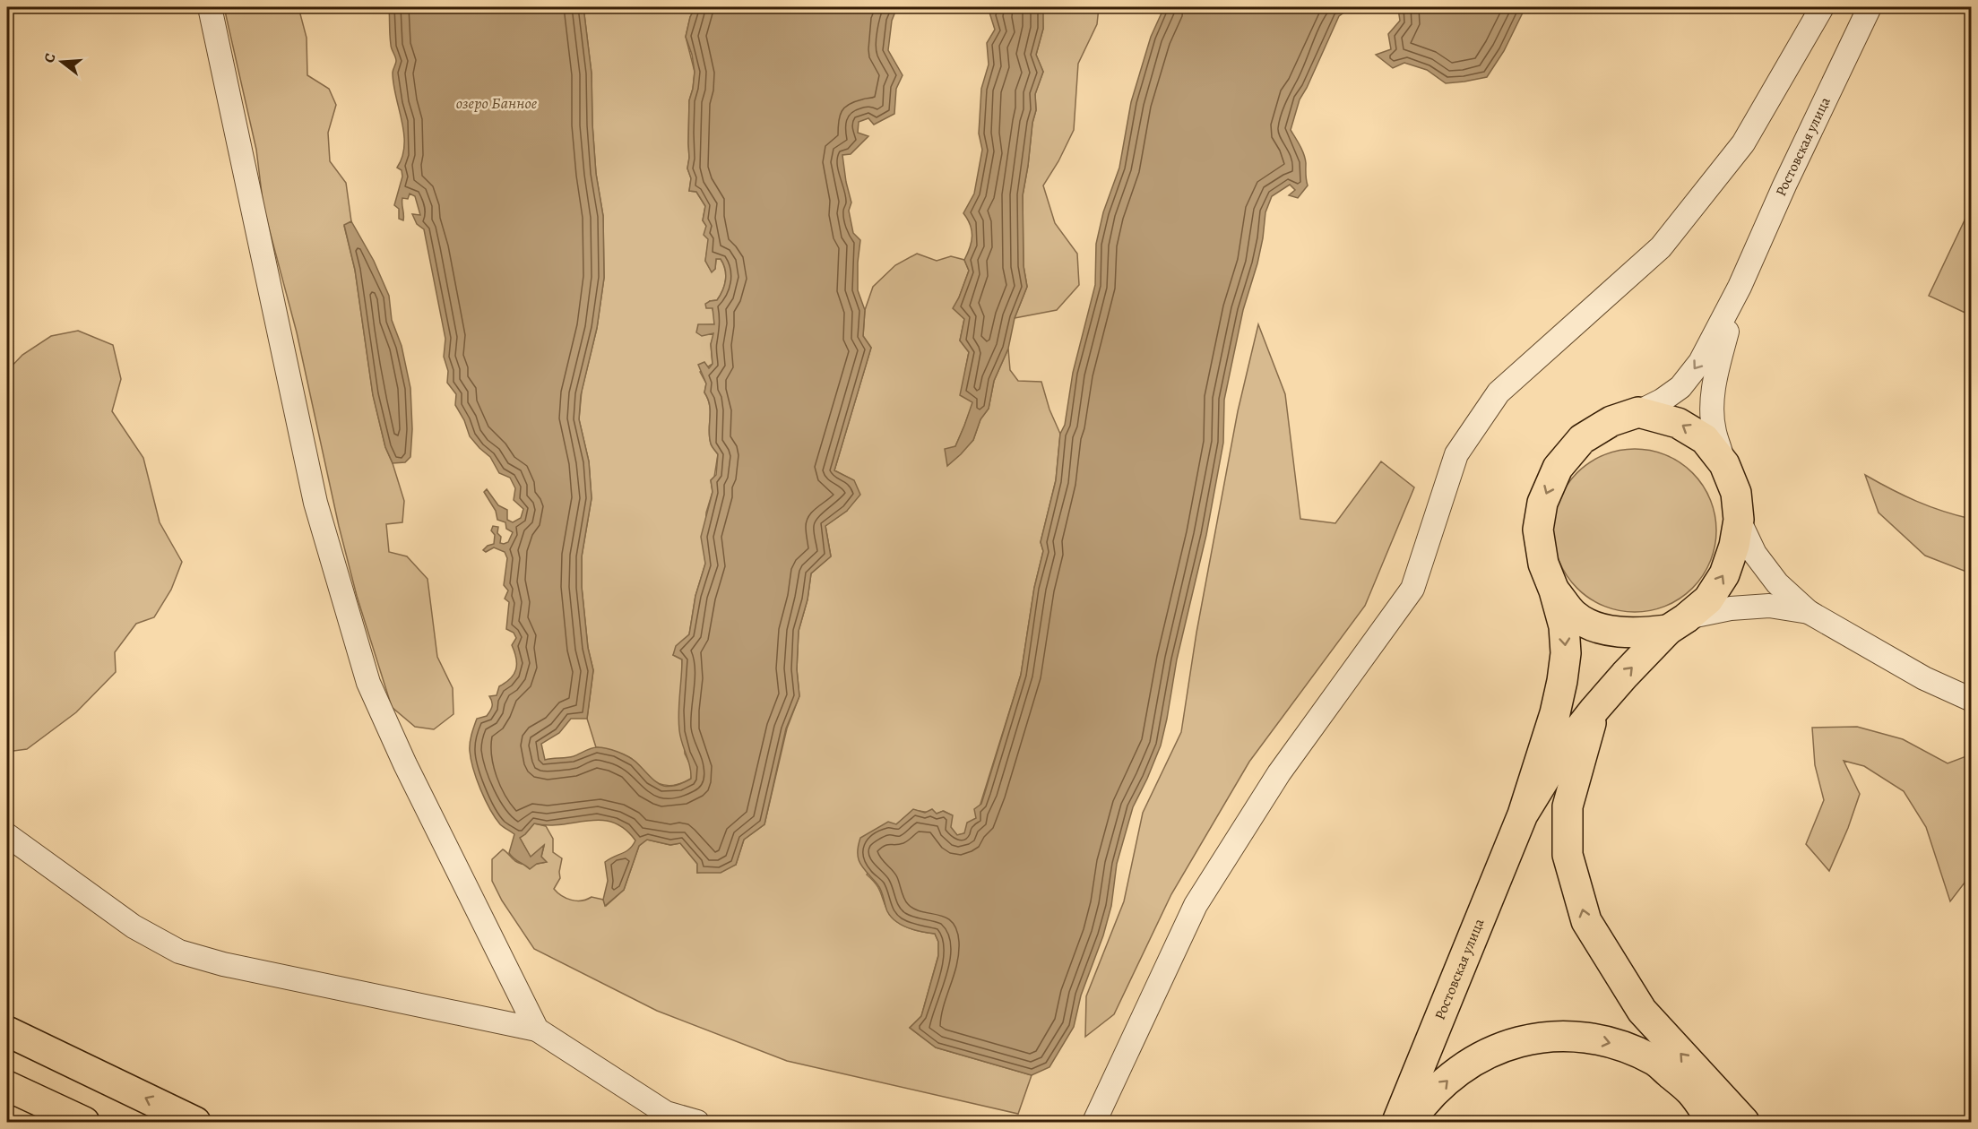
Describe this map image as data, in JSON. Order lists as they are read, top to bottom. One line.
{"streets":{"main road":["Ростовская улица"]},"water":["озеро Банное"],"north":"left"}
